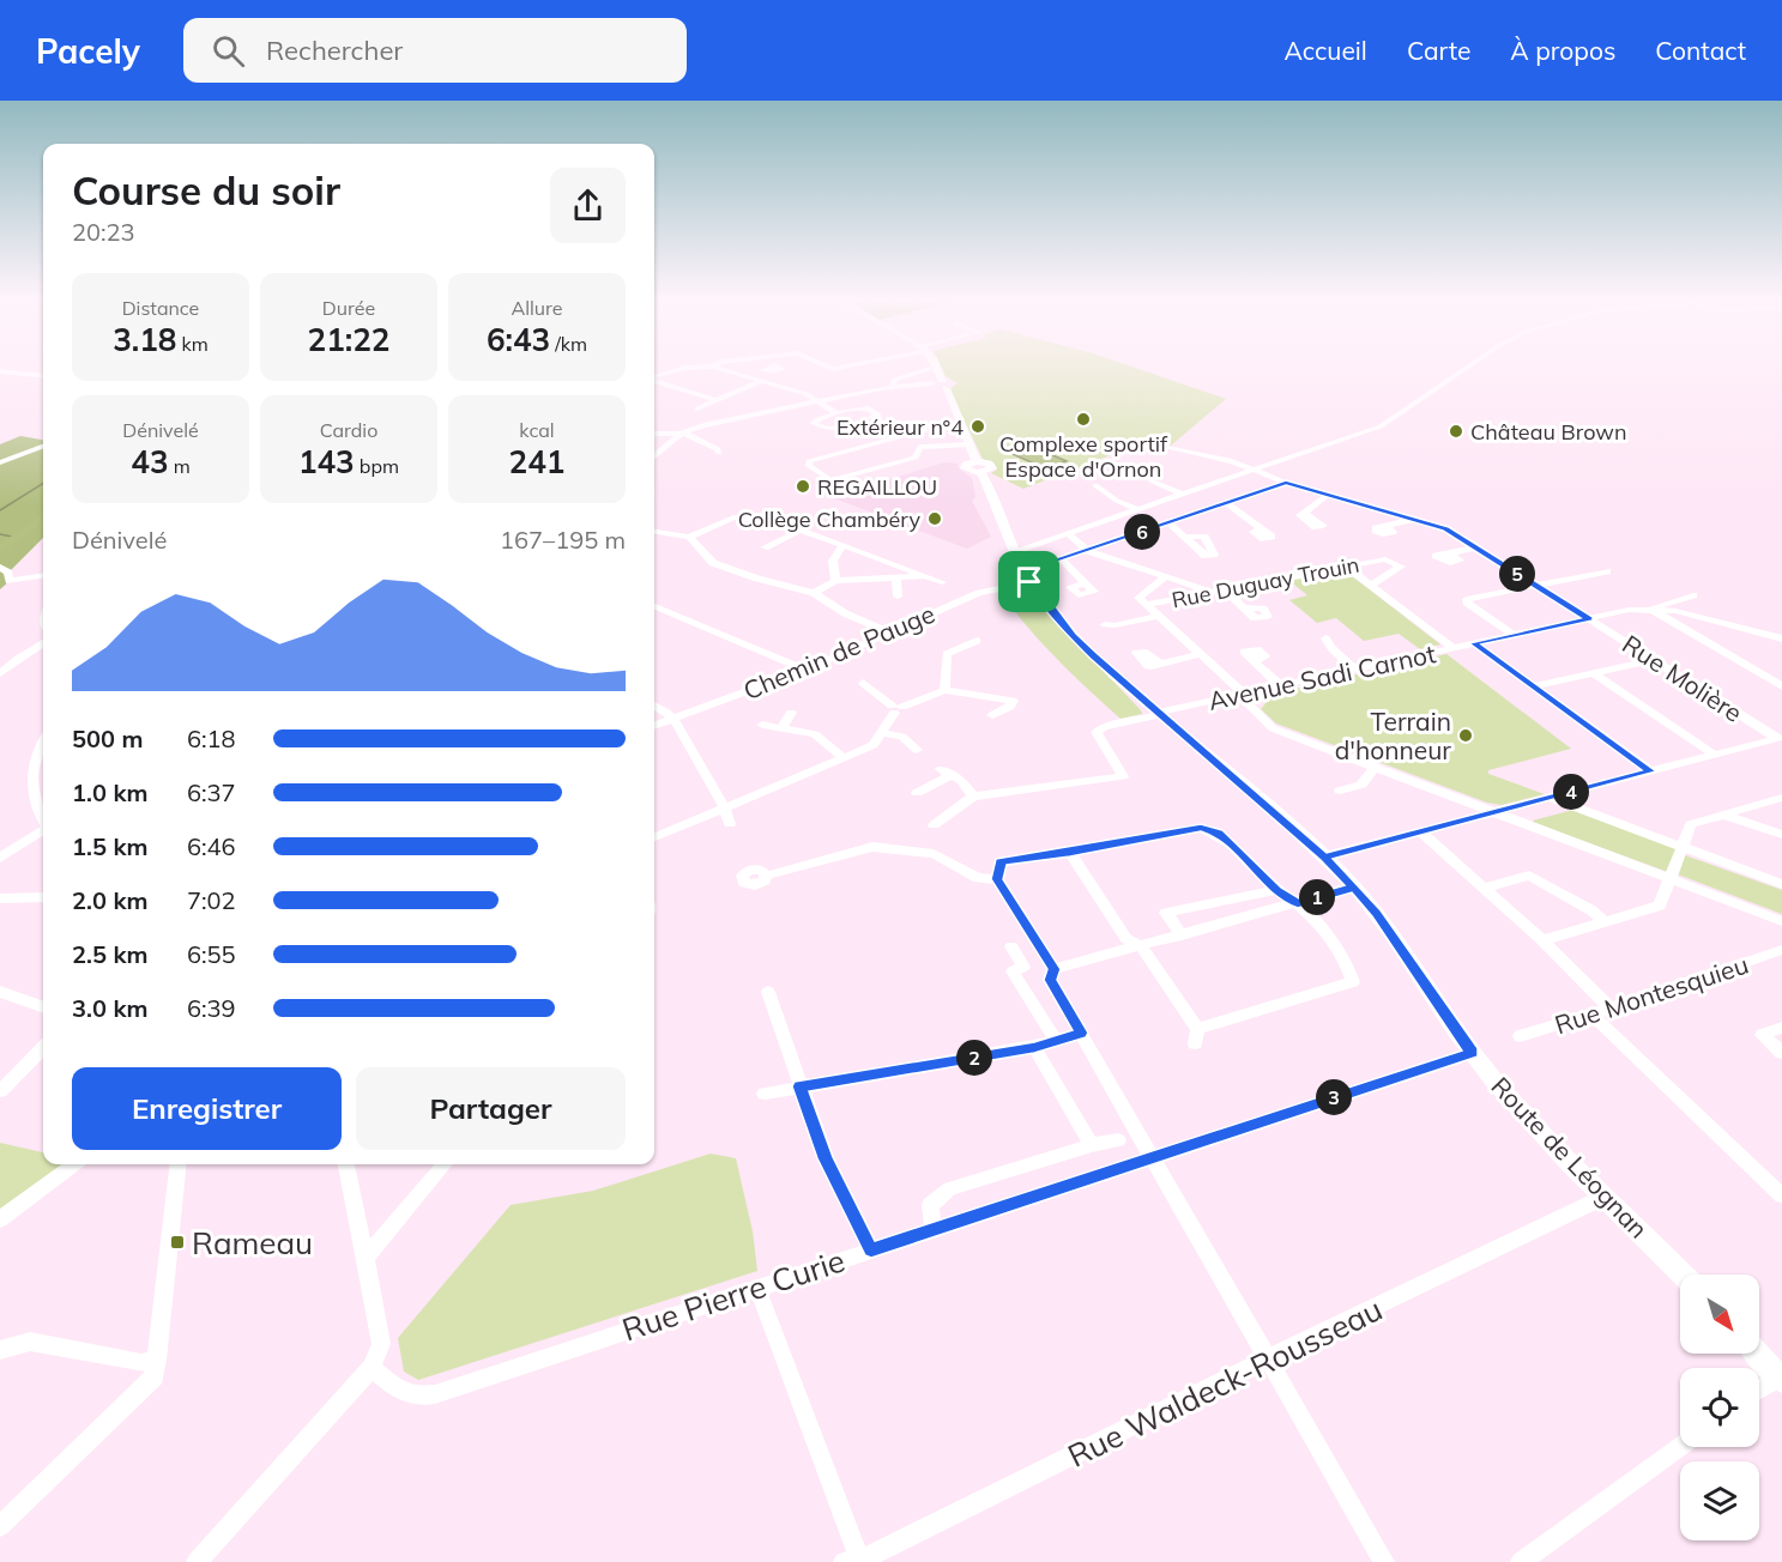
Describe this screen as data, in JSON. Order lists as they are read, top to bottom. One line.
{"streets":{"main road":["Route de Léognan"],"street":["Rue Duguay Trouin","Chemin de Pauge","Avenue Sadi Carnot","Rue Molière","Rue Montesquieu","Rue Pierre Curie","Rue Waldeck-Rousseau"]},"crossings":[["Chemin de Pauge","Rue Molière"],["Chemin de Pauge","Route de Léognan"],["Avenue Sadi Carnot","Rue Molière"],["Avenue Sadi Carnot","Route de Léognan"],["Route de Léognan","Rue Pierre Curie"],["Route de Léognan","Rue Waldeck-Rousseau"]],"places":{"other":["Complexe sportif Espace d'Ornon","Extérieur n°4","Château Brown","REGAILLOU","Collège Chambéry","Terrain d'honneur"],"transit":["Rameau"]},"north":"bottom right","page":{"header":"Pacely","search":"Rechercher","nav":["Accueil","Carte","À propos","Contact"],"heading":["Course du soir","20:23"],"stats":[["Distance","3.18 km"],["Durée","21:22"],["Allure","6:43 /km"],["Dénivelé","43 m"],["Cardio","143 bpm"],["kcal","241"]],"chart":["Dénivelé","167–195 m"],"pins":["6","5","4","1","2","3"],"list":[{"name":"500 m","note":"6:18"},{"name":"1.0 km","note":"6:37"},{"name":"1.5 km","note":"6:46"},{"name":"2.0 km","note":"7:02"},{"name":"2.5 km","note":"6:55"},{"name":"3.0 km","note":"6:39"}],"buttons":["Enregistrer","Partager"]}}
